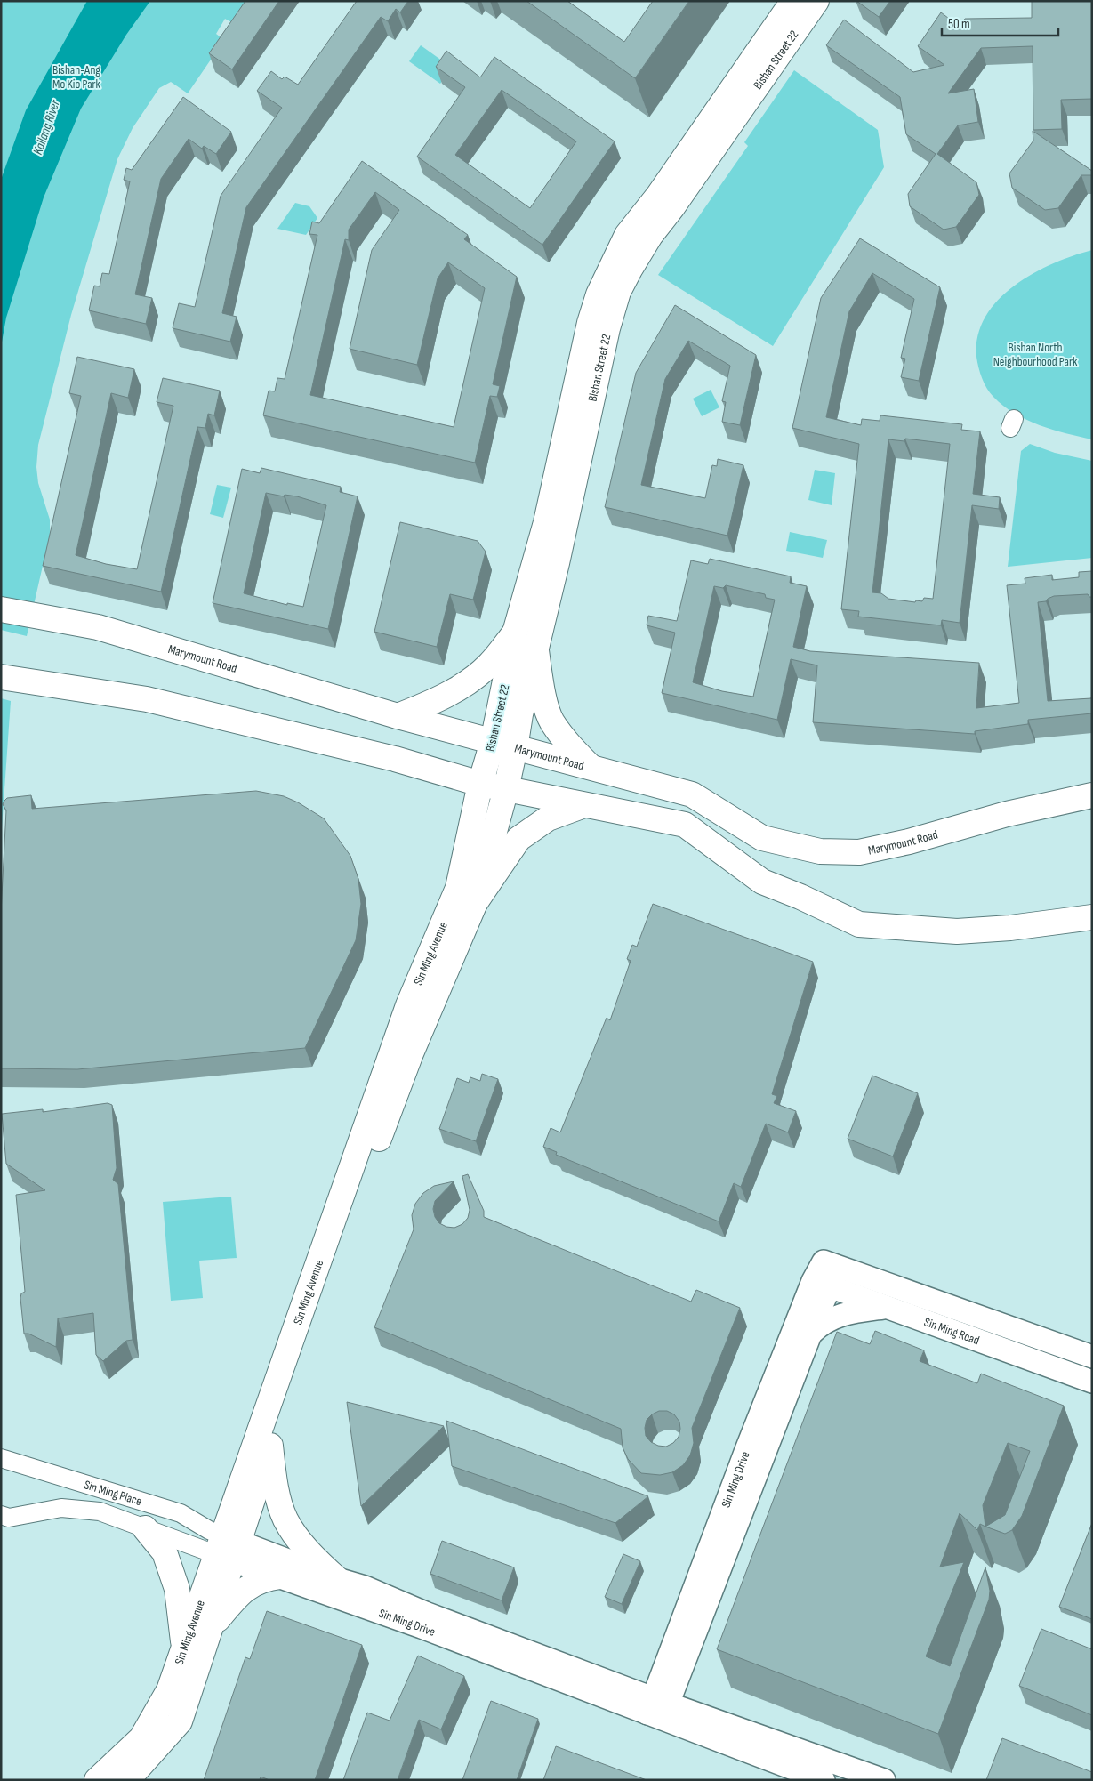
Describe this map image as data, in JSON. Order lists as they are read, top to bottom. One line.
{"streets":{"main road":["Bishan Street 22","Marymount Road","Sin Ming Avenue"],"street":["Sin Ming Road","Sin Ming Drive","Sin Ming Place"]},"crossings":[["Bishan Street 22","Marymount Road"],["Bishan Street 22","Sin Ming Avenue"],["Sin Ming Avenue","Sin Ming Drive"],["Sin Ming Avenue","Sin Ming Place"],["Sin Ming Road","Sin Ming Drive"],["Sin Ming Drive","Sin Ming Place"]],"water":["Kallang River"],"parks":["Bishan-Ang Mo Kio Park","Bishan North Neighbourhood Park"],"scale_bar":"50 m"}
